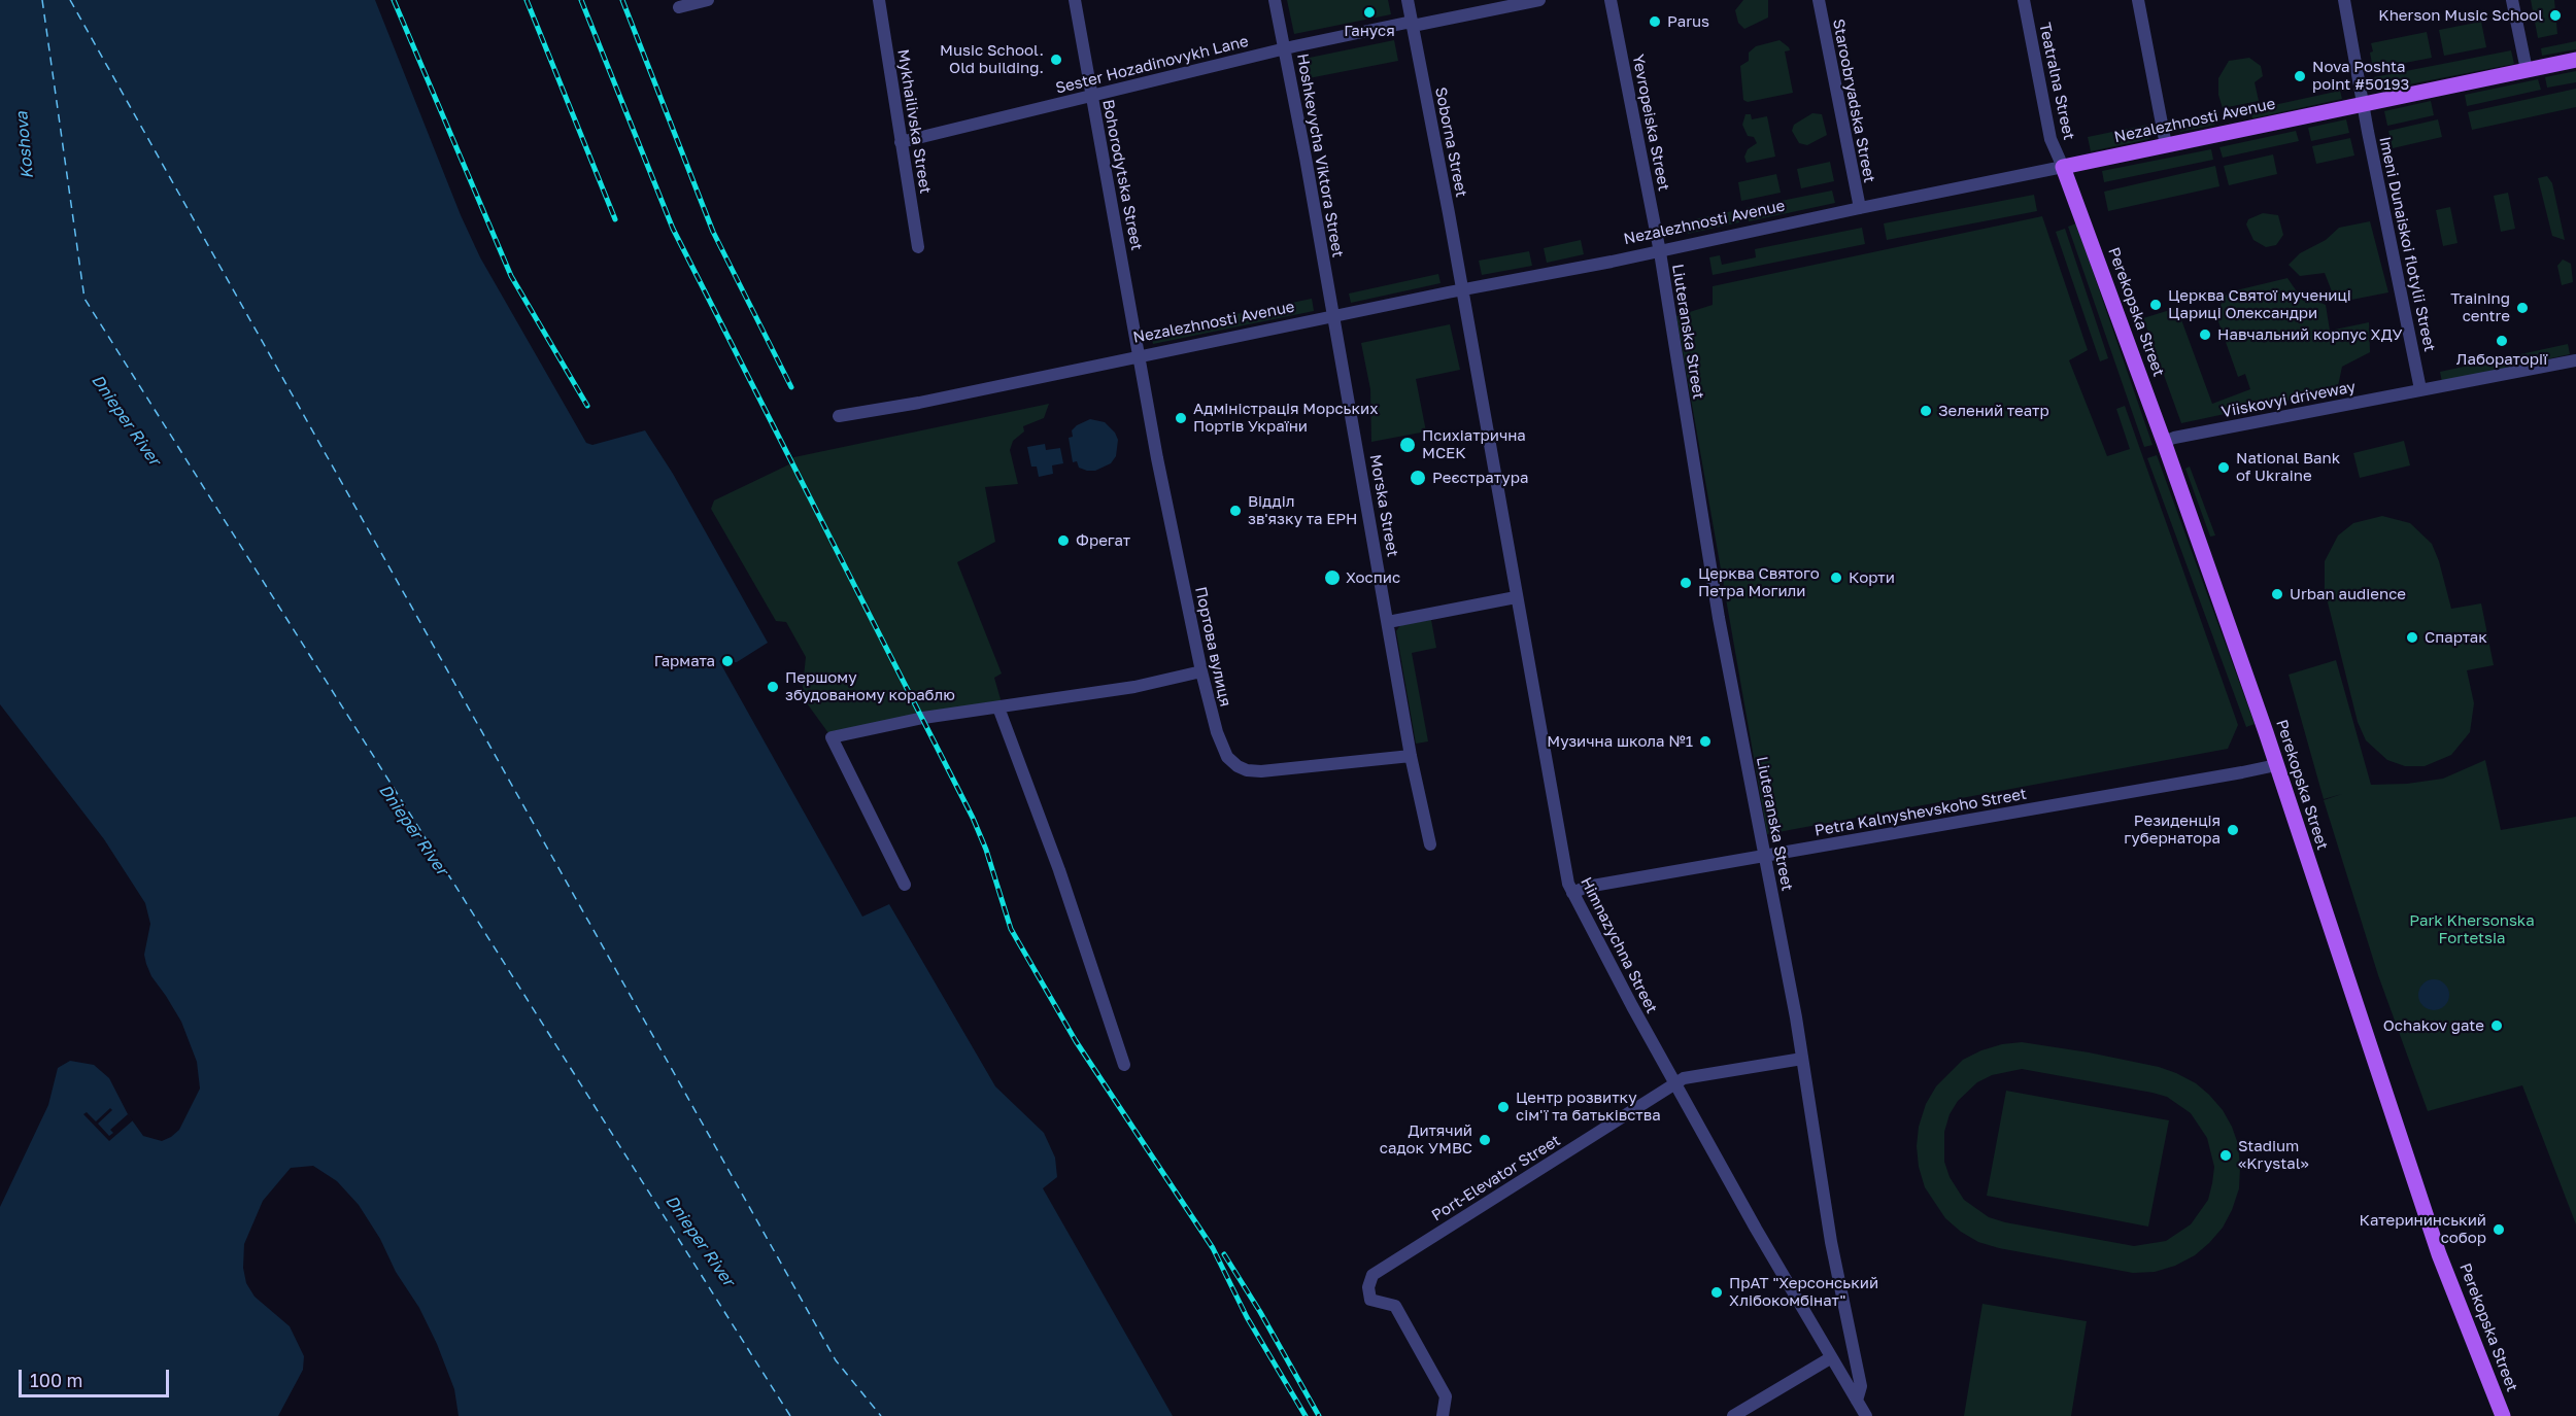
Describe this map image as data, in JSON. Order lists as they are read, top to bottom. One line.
{"streets":{"main road":["Nezalezhnosti Avenue","Perekopska Street"],"street":["Sester Hozadinovykh Lane","Teatralna Street","Staroobryadska Street","Mykhailivska Street","Yevropeiska Street","Soborna Street","Hoshkevycha Viktora Street","Bohorodytska Street","Imeni Dunaiskoi flotylii Street","Liuteranska Street","Viiskovyi driveway","Morska Street","Портова вулиця","Petra Kalnyshevskoho Street","Himnazychna Street","Port-Elevator Street"]},"crossings":[["Sester Hozadinovykh Lane","Mykhailivska Street"],["Sester Hozadinovykh Lane","Soborna Street"],["Sester Hozadinovykh Lane","Hoshkevycha Viktora Street"],["Sester Hozadinovykh Lane","Bohorodytska Street"],["Teatralna Street","Nezalezhnosti Avenue"],["Teatralna Street","Perekopska Street"],["Staroobryadska Street","Nezalezhnosti Avenue"],["Nezalezhnosti Avenue","Yevropeiska Street"],["Nezalezhnosti Avenue","Soborna Street"],["Nezalezhnosti Avenue","Hoshkevycha Viktora Street"],["Nezalezhnosti Avenue","Bohorodytska Street"],["Nezalezhnosti Avenue","Imeni Dunaiskoi flotylii Street"],["Nezalezhnosti Avenue","Perekopska Street"],["Nezalezhnosti Avenue","Liuteranska Street"],["Nezalezhnosti Avenue","Morska Street"],["Nezalezhnosti Avenue","Портова вулиця"],["Nezalezhnosti Avenue","Himnazychna Street"],["Yevropeiska Street","Liuteranska Street"],["Soborna Street","Himnazychna Street"],["Hoshkevycha Viktora Street","Morska Street"],["Bohorodytska Street","Портова вулиця"],["Imeni Dunaiskoi flotylii Street","Viiskovyi driveway"],["Perekopska Street","Viiskovyi driveway"],["Perekopska Street","Petra Kalnyshevskoho Street"],["Liuteranska Street","Petra Kalnyshevskoho Street"],["Liuteranska Street","Himnazychna Street"],["Liuteranska Street","Port-Elevator Street"],["Morska Street","Портова вулиця"],["Petra Kalnyshevskoho Street","Himnazychna Street"],["Himnazychna Street","Port-Elevator Street"]],"water":["Koshova","Dnieper River"],"parks":["Park Khersonska Fortetsia"],"places":["Гануся","Kherson Music School","Parus","Music School. Old building.","Nova Poshta point #50193","Церква Святої мучениці Цариці Олександри","Training centre","Навчальний корпус ХДУ","Лабораторії","Зелений театр","Адміністрація Морських Портів України","Психіатрична МСЕК","National Bank of Ukraine","Реєстратура","Відділ зв'язку та ЕРН","Фрегат","Хоспис","Корти","Церква Святого Петра Могили","Urban audience","Спартак","Гармата","Першому збудованому кораблю","Музична школа №1","Резиденція губернатора","Ochakov gate","Центр розвитку сім'ї та батьківства","Дитячий садок УМВС","Stadium «Krystal»","Катерининський собор","ПрАТ \"Херсонський Хлібокомбінат\""],"scale_bar":"100 m"}
